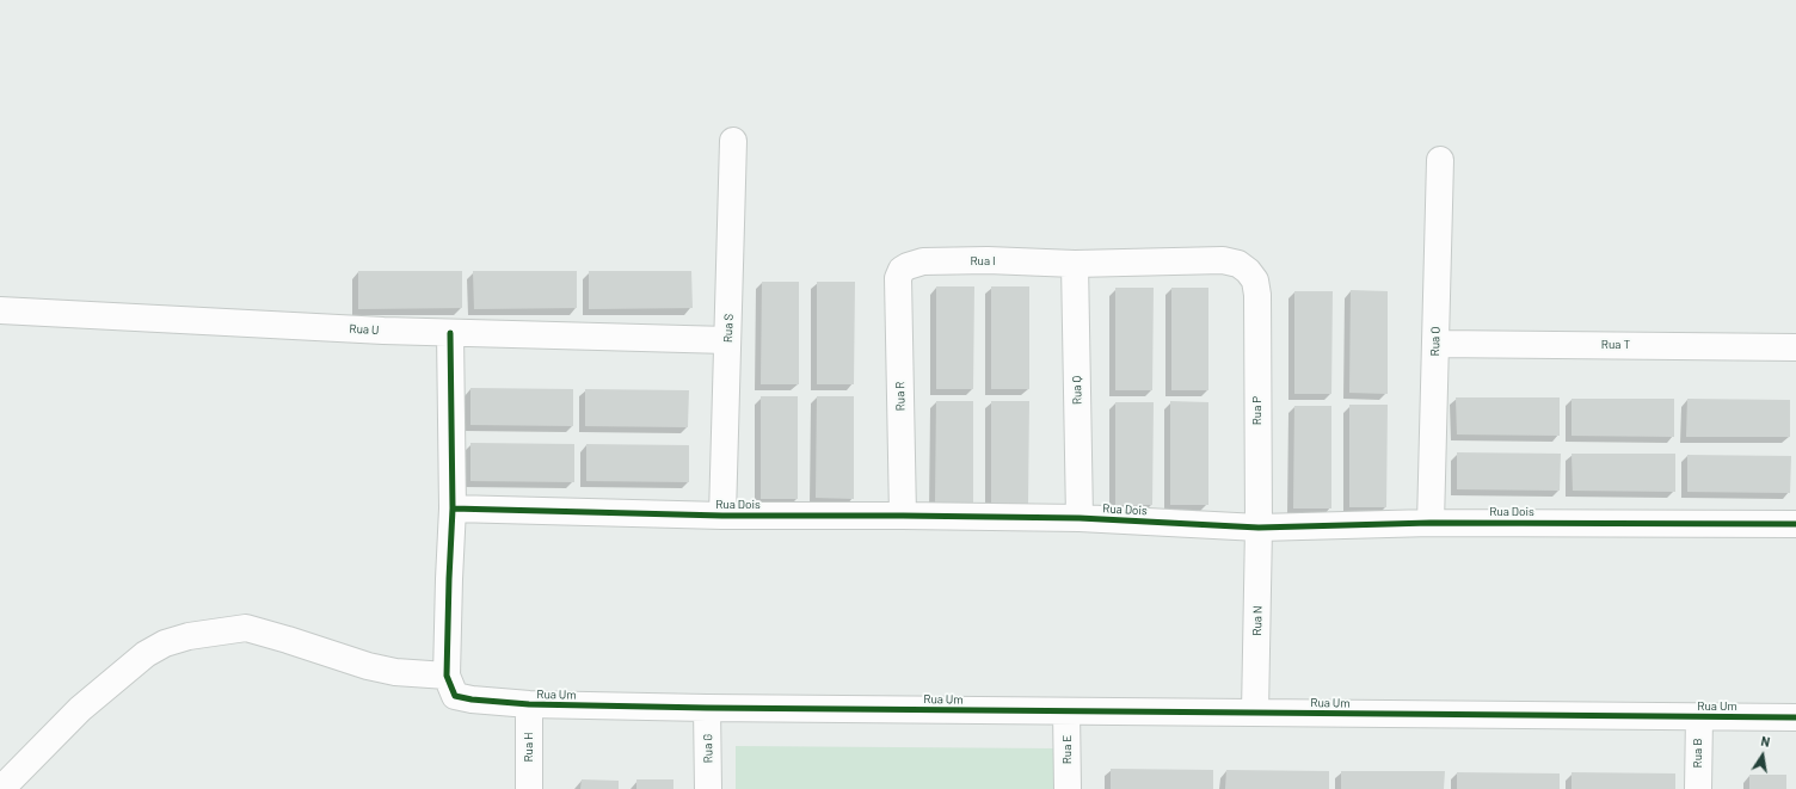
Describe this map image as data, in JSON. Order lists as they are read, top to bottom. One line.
{"streets":{"street":["Rua I","Rua S","Rua U","Rua O","Rua T","Rua Q","Rua R","Rua P","Rua Dois","Rua N","Rua Um","Rua H","Rua G","Rua E","Rua B"]},"crossings":[["Rua I","Rua Q"],["Rua I","Rua R"],["Rua I","Rua P"],["Rua S","Rua U"],["Rua S","Rua Dois"],["Rua O","Rua T"],["Rua O","Rua Dois"],["Rua Q","Rua P"],["Rua Q","Rua Dois"],["Rua R","Rua Dois"],["Rua P","Rua Dois"],["Rua P","Rua N"],["Rua Dois","Rua N"],["Rua N","Rua Um"],["Rua Um","Rua H"],["Rua Um","Rua G"],["Rua Um","Rua E"],["Rua Um","Rua B"]],"north":"top"}
